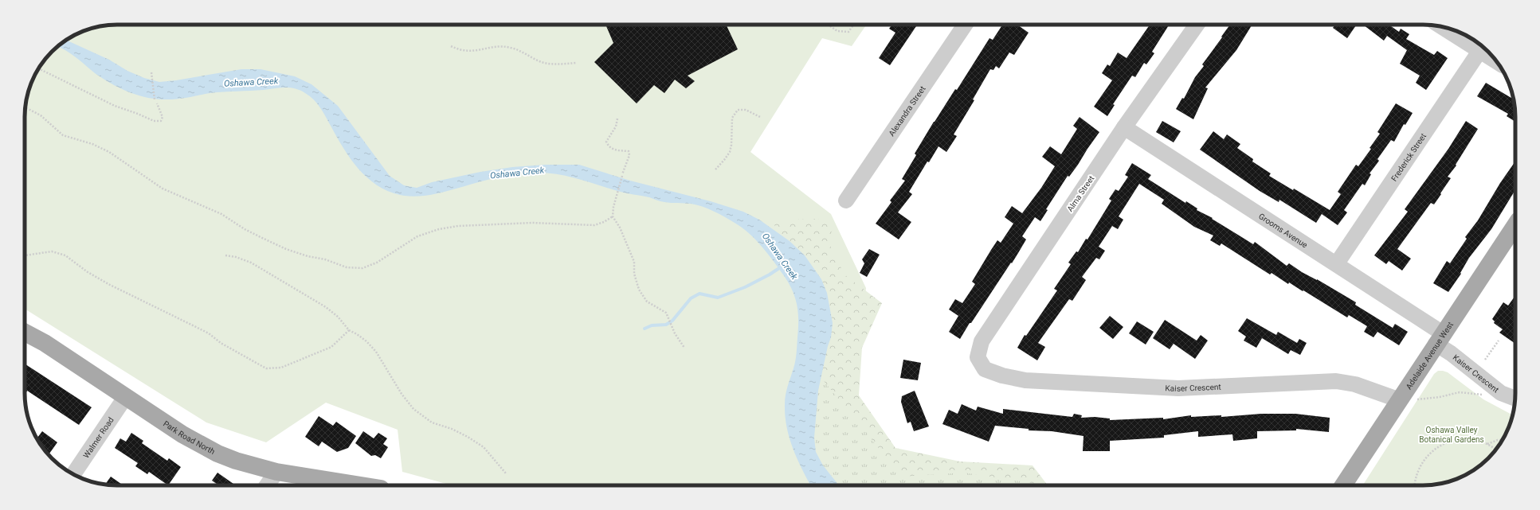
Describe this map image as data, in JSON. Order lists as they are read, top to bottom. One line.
{"streets":{"main road":["Adelaide Avenue West","Park Road North"],"street":["Alexandra Street","Frederick Street","Alma Street","Grooms Avenue","Kaiser Crescent","Walmer Road"]},"crossings":[["Frederick Street","Grooms Avenue"],["Alma Street","Grooms Avenue"],["Alma Street","Kaiser Crescent"],["Grooms Avenue","Adelaide Avenue West"],["Grooms Avenue","Kaiser Crescent"],["Adelaide Avenue West","Kaiser Crescent"],["Park Road North","Walmer Road"]],"water":["Oshawa Creek"],"parks":["Oshawa Valley Botanical Gardens"]}
